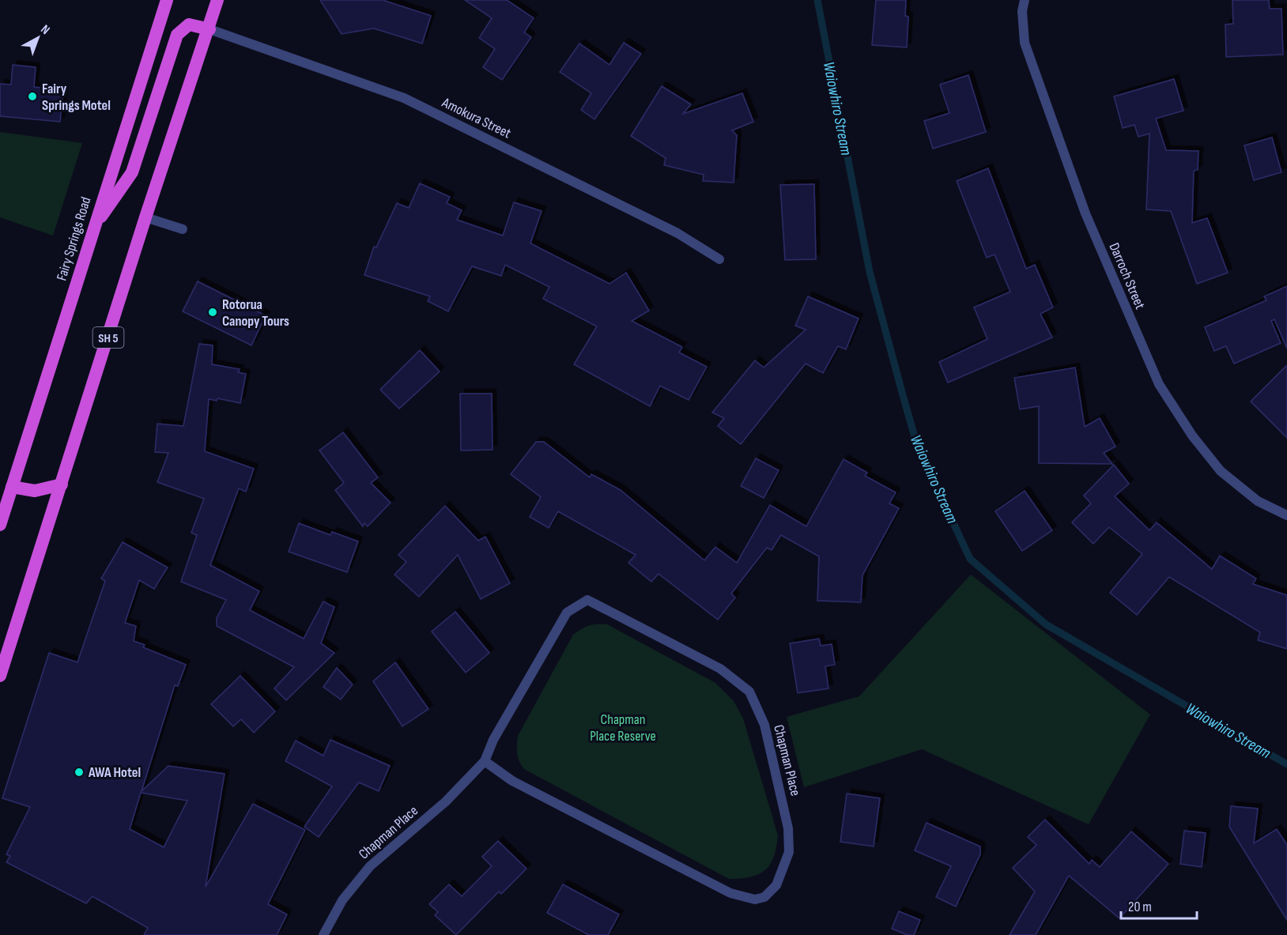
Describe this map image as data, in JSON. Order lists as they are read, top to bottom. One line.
{"streets":{"highway":["Fairy Springs Road","SH 5"],"street":["Amokura Street","Darroch Street","Chapman Place"]},"crossings":[["Amokura Street","SH 5"]],"water":["Waiowhiro Stream"],"parks":["Chapman Place Reserve"],"places":["Fairy Springs Motel","Rotorua Canopy Tours","AWA Hotel"],"scale_bar":"20 m","north":"top right"}
